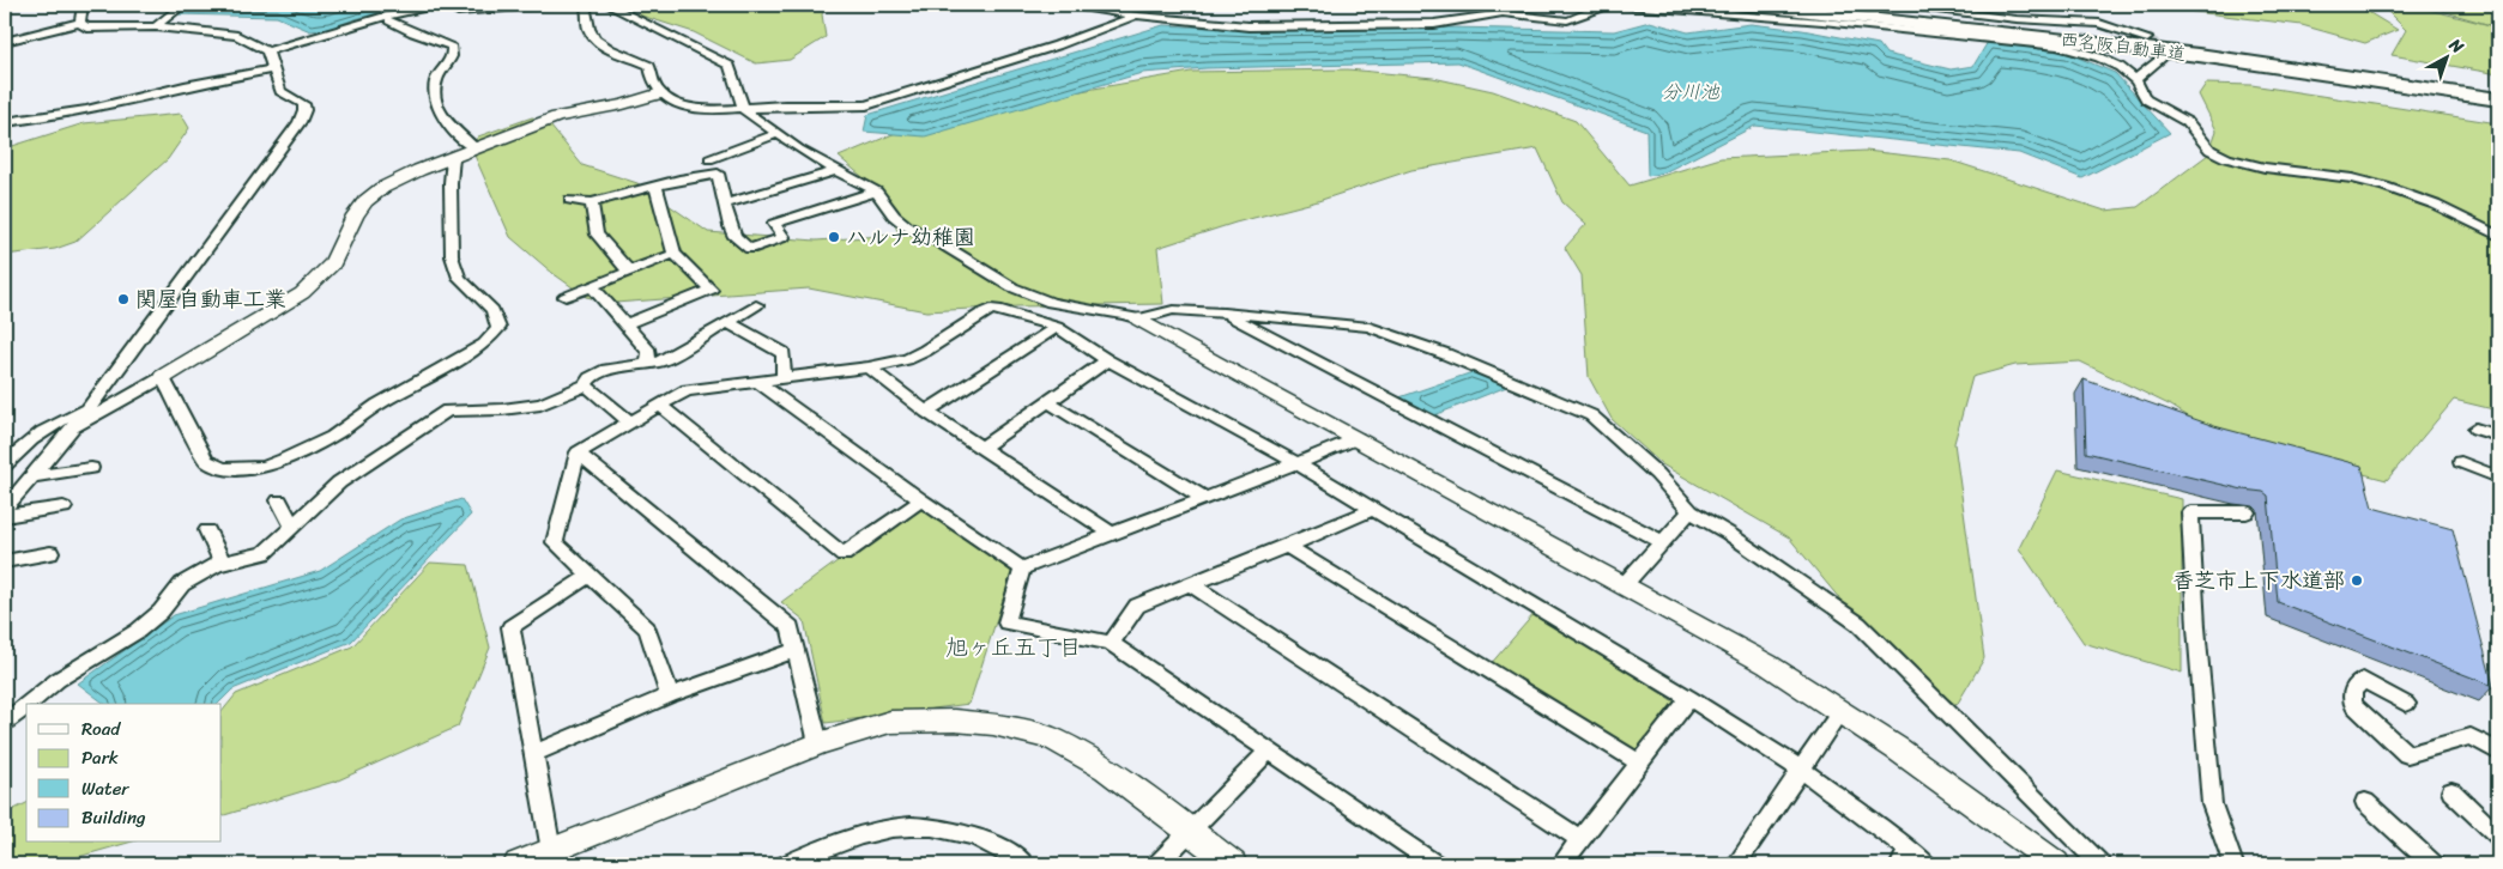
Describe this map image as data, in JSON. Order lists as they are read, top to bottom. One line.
{"streets":{"highway":["西名阪自動車道"]},"districts":["旭ヶ丘五丁目"],"water":["分川池"],"places":["ハルナ幼稚園","関屋自動車工業","香芝市上下水道部"],"legend":["Road","Park","Water","Building"],"north":"top right"}
